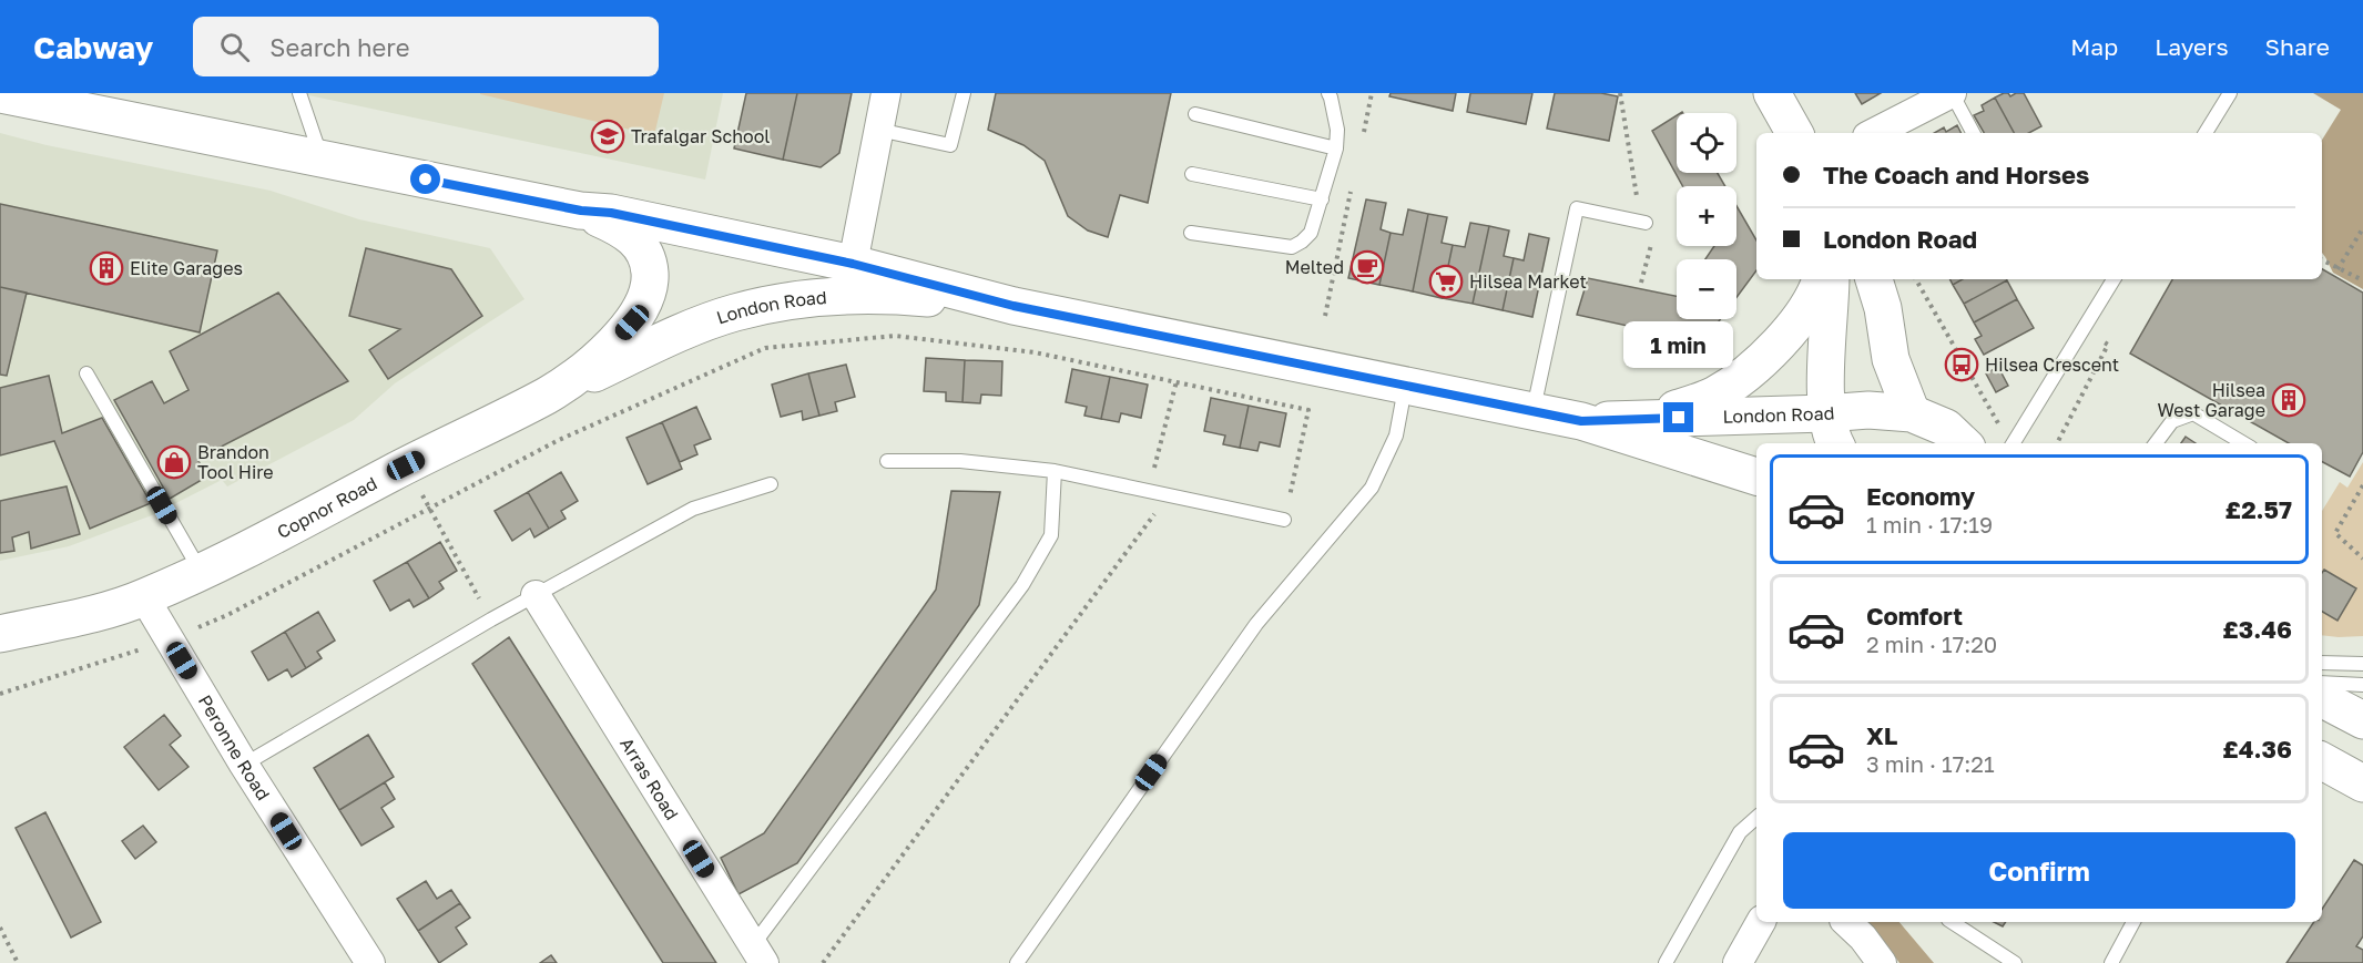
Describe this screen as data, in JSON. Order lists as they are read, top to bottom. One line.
{"streets":{"main road":["London Road","Copnor Road"],"street":["Peronne Road","Arras Road"]},"crossings":[["London Road","Copnor Road"],["Copnor Road","Peronne Road"]],"places":{"school or university":["Trafalgar School"],"cafe":["Melted"],"building":["Elite Garages","Hilsea West Garage"],"supermarket":["Hilsea Market"],"bus stop":["Hilsea Crescent"],"shop":["Brandon Tool Hire"]},"page":{"header":"Cabway","search":"Search here","nav":["Map","Layers","Share"],"map_buttons":["+","−"],"banner":["The Coach and Horses","London Road"],"bubble":"1 min","list":[{"name":"Economy","note":"1 min · 17:19","value":"£2.57"},{"name":"Comfort","note":"2 min · 17:20","value":"£3.46"},{"name":"XL","note":"3 min · 17:21","value":"£4.36"}],"buttons":"Confirm"}}
